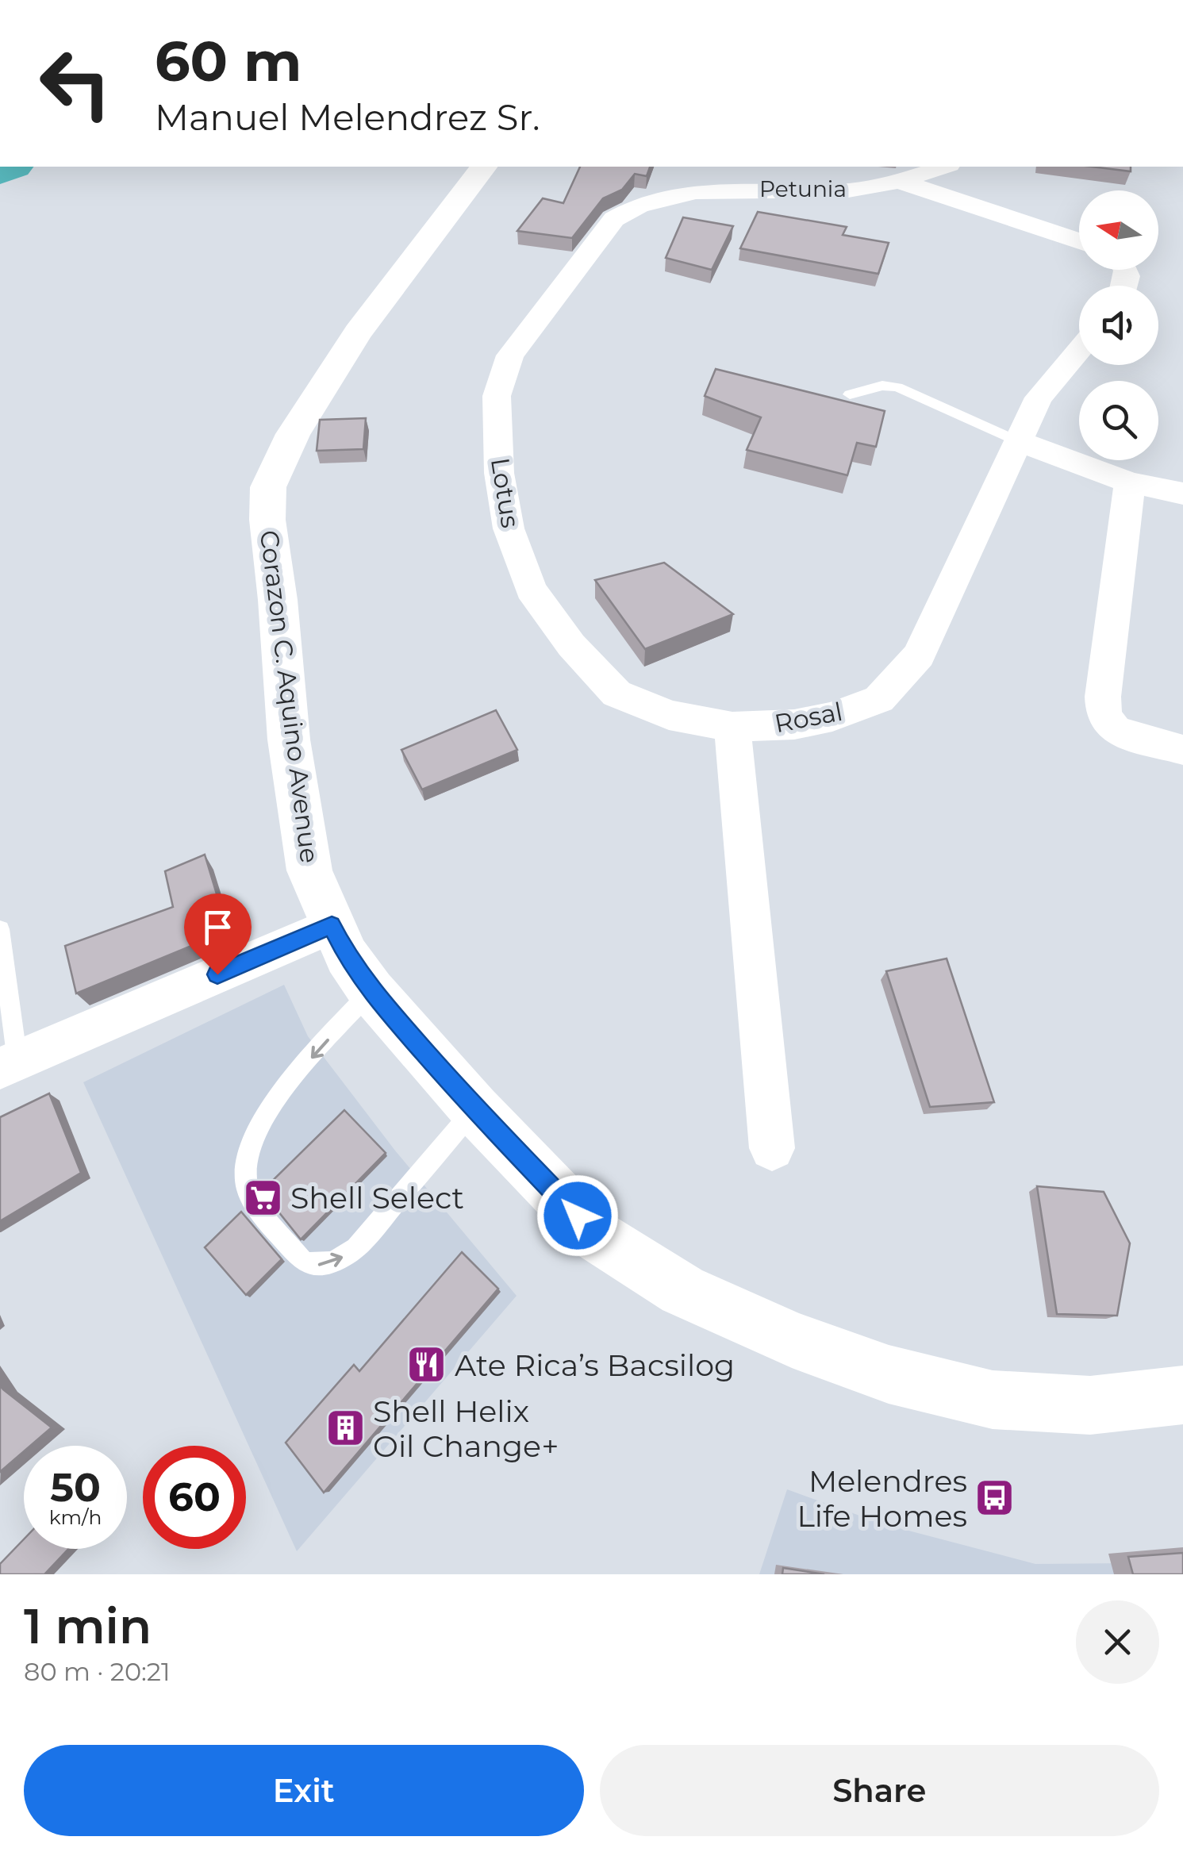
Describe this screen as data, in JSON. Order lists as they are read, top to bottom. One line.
{"streets":{"main road":["Corazon C. Aquino Avenue"],"street":["Petunia","Lotus","Rosal"]},"crossings":[["Petunia","Lotus"],["Lotus","Rosal"]],"places":{"supermarket":["Shell Select"],"restaurant":["Ate Rica’s Bacsilog"],"building":["Shell Helix Oil Change+"],"bus stop":["Melendres Life Homes"]},"north":"left","page":{"turn":["60 m","Manuel Melendrez Sr."],"speed":"50 km/h","limit":"60","heading":["1 min","80 m · 20:21"],"buttons":["Exit","Share"]}}
